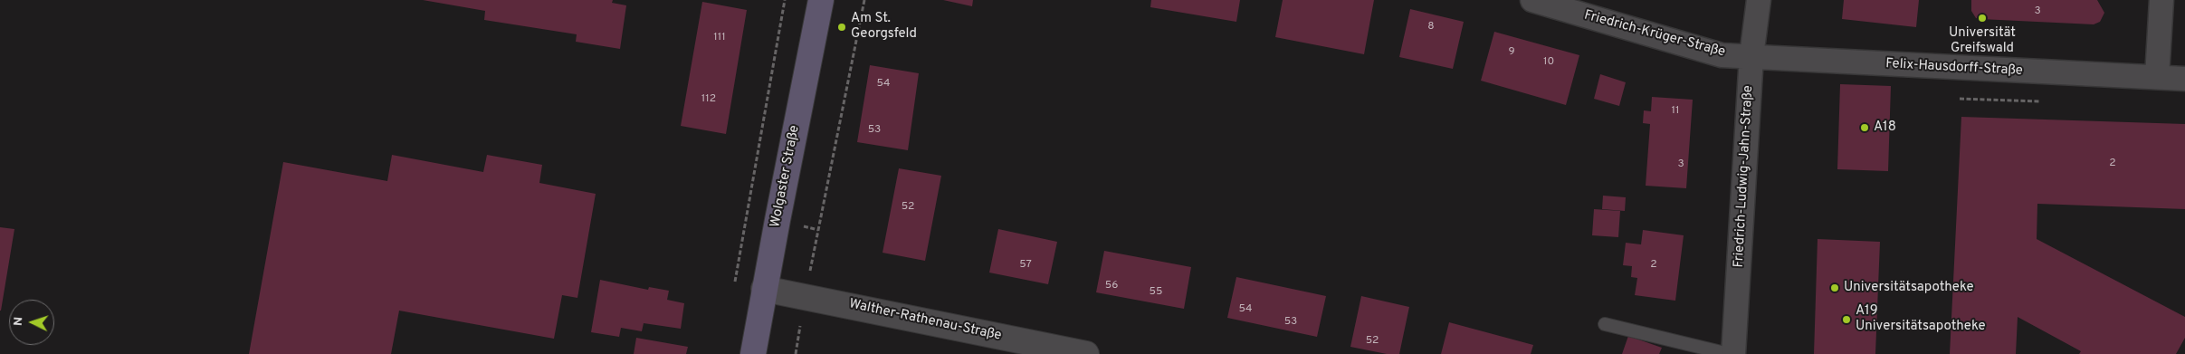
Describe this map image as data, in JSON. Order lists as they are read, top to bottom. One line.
{"streets":{"main road":["Wolgaster Straße"],"street":["Friedrich-Krüger-Straße","Felix-Hausdorff-Straße","Friedrich-Ludwig-Jahn-Straße","Walther-Rathenau-Straße"]},"crossings":[["Friedrich-Krüger-Straße","Felix-Hausdorff-Straße"],["Friedrich-Krüger-Straße","Friedrich-Ludwig-Jahn-Straße"],["Felix-Hausdorff-Straße","Friedrich-Ludwig-Jahn-Straße"],["Wolgaster Straße","Walther-Rathenau-Straße"]],"places":["Universität Greifswald","Am St. Georgsfeld","A18","Universitätsapotheke","A19 Universitätsapotheke"],"house_numbers":["3","8","111","9","10","54","112","11","53","2","3","52","57","2","56","55","54","53","52"],"north":"left"}
